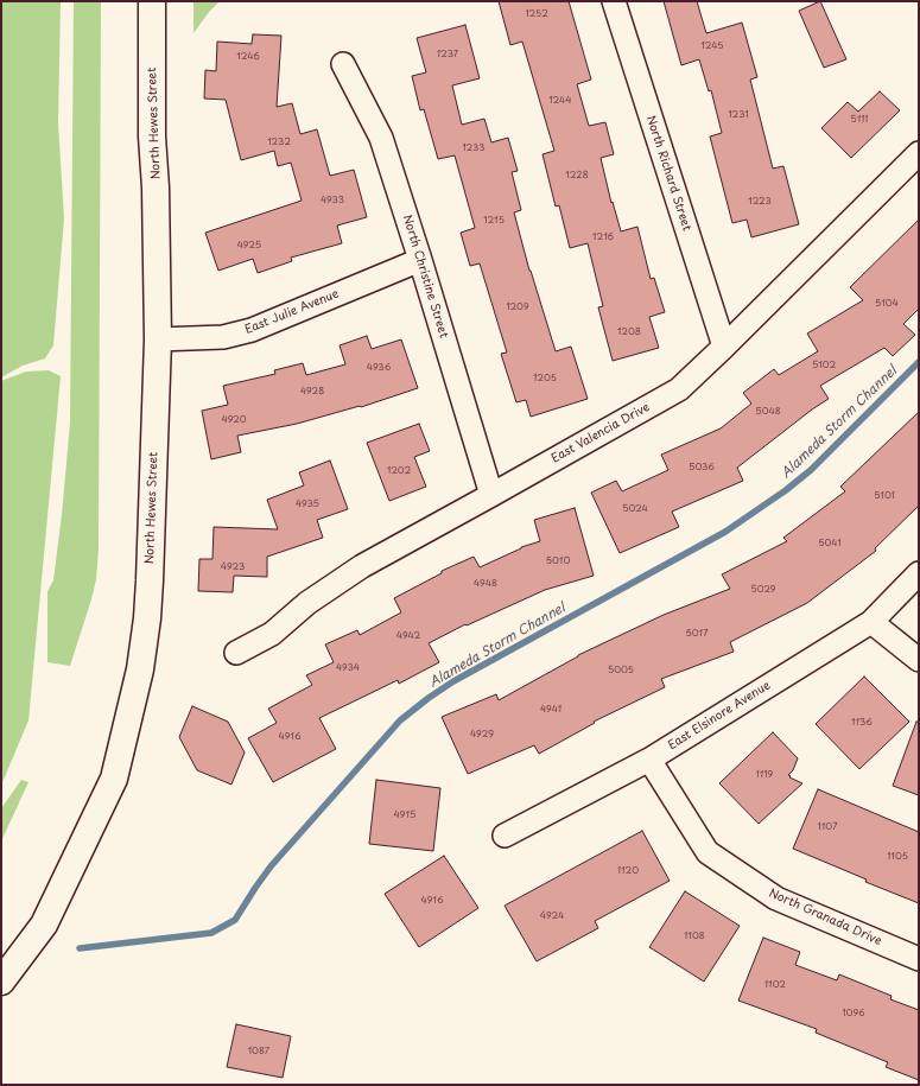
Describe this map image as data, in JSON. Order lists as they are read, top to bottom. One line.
{"streets":{"main road":["North Hewes Street"],"street":["North Richard Street","North Christine Street","East Julie Avenue","East Valencia Drive","East Elsinore Avenue","North Granada Drive"]},"crossings":[["North Hewes Street","East Julie Avenue"],["North Richard Street","East Valencia Drive"],["North Christine Street","East Julie Avenue"],["North Christine Street","East Valencia Drive"],["East Elsinore Avenue","North Granada Drive"]],"water":["Alameda Storm Channel"],"house_numbers":["1252","1245","1237","1246","1244","1231","5111","1232","1233","1228","4933","1223","1215","1216","4925","5104","1209","1208","5102","4936","1205","4928","5048","4920","5036","1202","5101","4935","5024","5041","5010","4923","4948","5029","5017","4942","4934","5005","4941","1136","4929","4916","1119","4915","1107","1105","1120","4916","4924","1108","1102","1096","1087"]}
